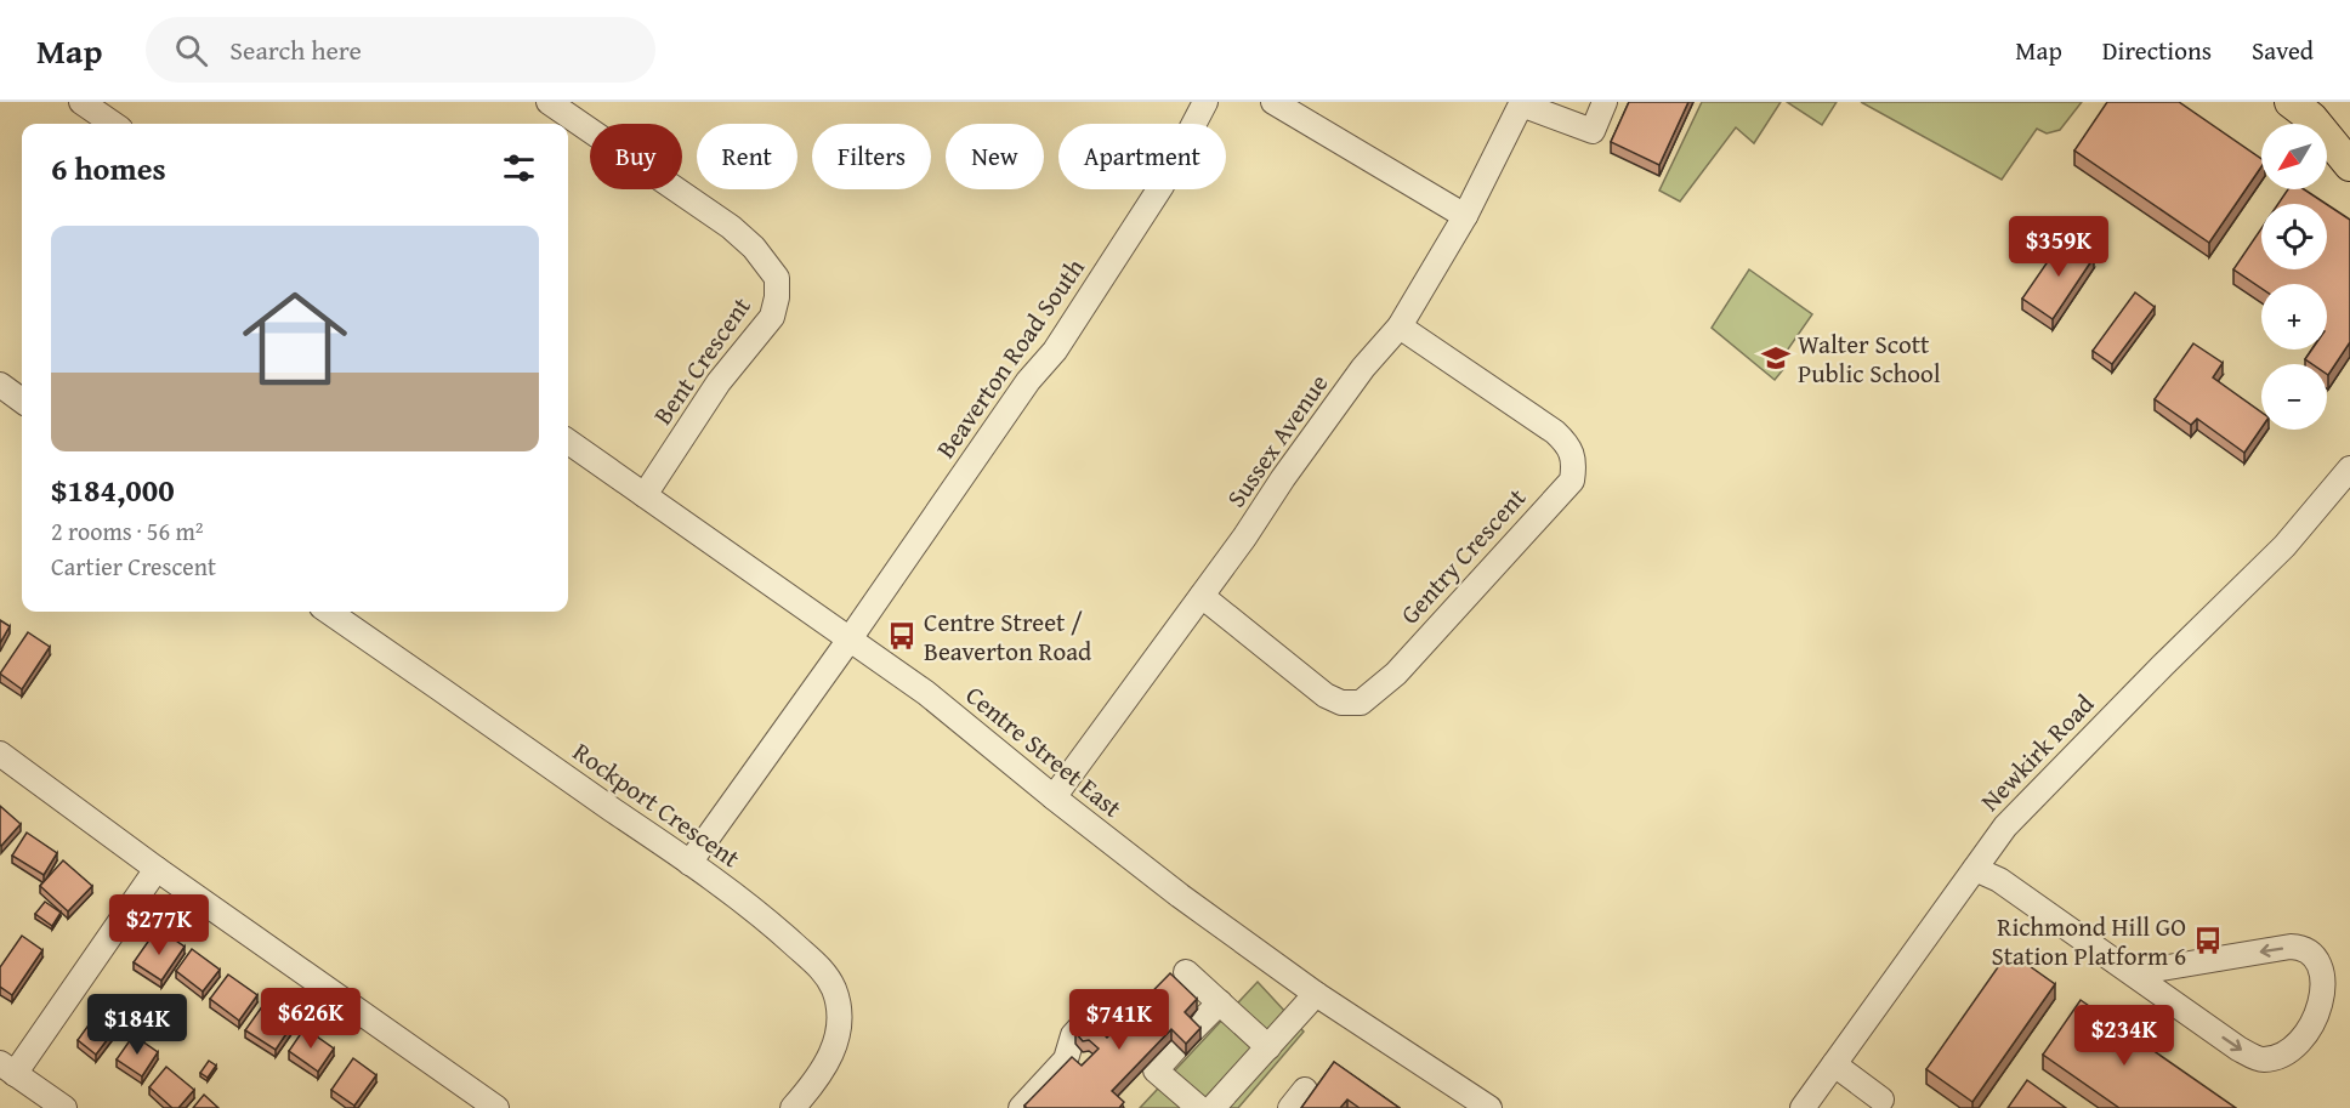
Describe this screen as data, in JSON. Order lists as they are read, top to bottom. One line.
{"streets":{"street":["Beaverton Road South","Bent Crescent","Sussex Avenue","Gentry Crescent","Centre Street East","Newkirk Road","Rockport Crescent"]},"crossings":[["Beaverton Road South","Centre Street East"],["Beaverton Road South","Rockport Crescent"],["Bent Crescent","Centre Street East"],["Sussex Avenue","Gentry Crescent"],["Sussex Avenue","Centre Street East"]],"places":{"school or university":["Walter Scott Public School"],"bus stop":["Centre Street / Beaverton Road","Richmond Hill GO Station Platform 6"]},"north":"bottom left","page":{"header":"Map","search":"Search here","nav":["Map","Directions","Saved"],"map_buttons":["+","−"],"chip":["Buy","Rent","Filters","New","Apartment"],"heading":"6 homes","list":[{"name":"$184,000","note":"2 rooms · 56 m² · Cartier Crescent"}],"price":["$359K","$277K","$626K","$741K","$184K","$234K"]}}
